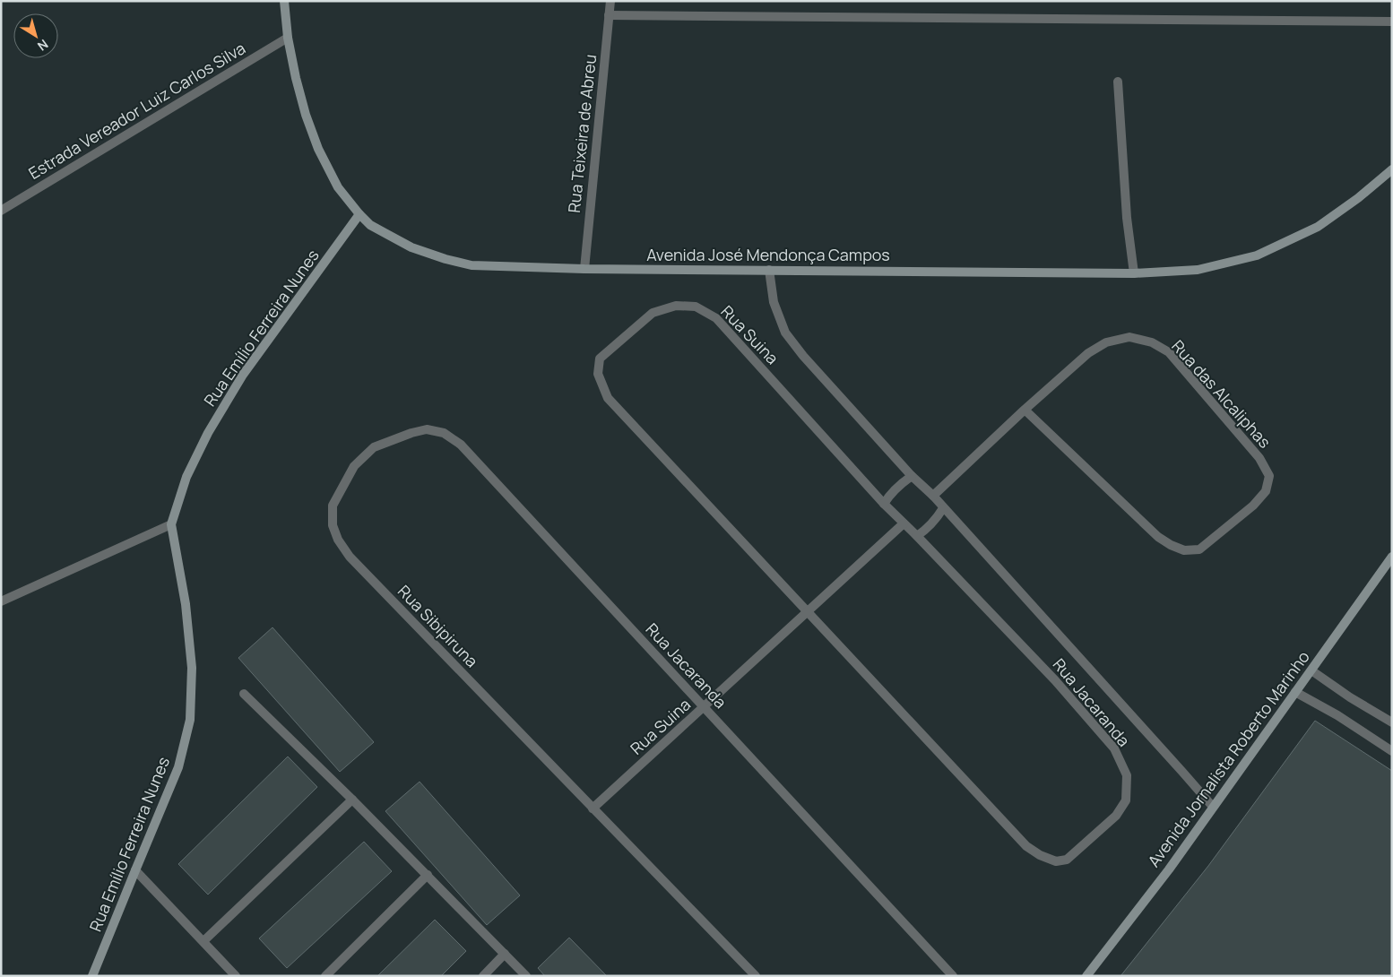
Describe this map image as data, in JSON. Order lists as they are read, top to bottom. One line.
{"streets":{"main road":["Avenida José Mendonça Campos","Rua Emílio Ferreira Nunes","Avenida Jornalista Roberto Marinho"],"street":["Estrada Vereador Luiz Carlos Silva","Rua Teixeira de Abreu","Rua Suina","Rua das Alcaliphas","Rua Sibipiruna","Rua Jacaranda"]},"crossings":[["Estrada Vereador Luiz Carlos Silva","Avenida José Mendonça Campos"],["Rua Teixeira de Abreu","Avenida José Mendonça Campos"],["Avenida José Mendonça Campos","Rua Emílio Ferreira Nunes"],["Rua Suina","Rua Sibipiruna"],["Rua Suina","Rua Jacaranda"],["Rua Sibipiruna","Rua Jacaranda"]],"north":"bottom right"}
